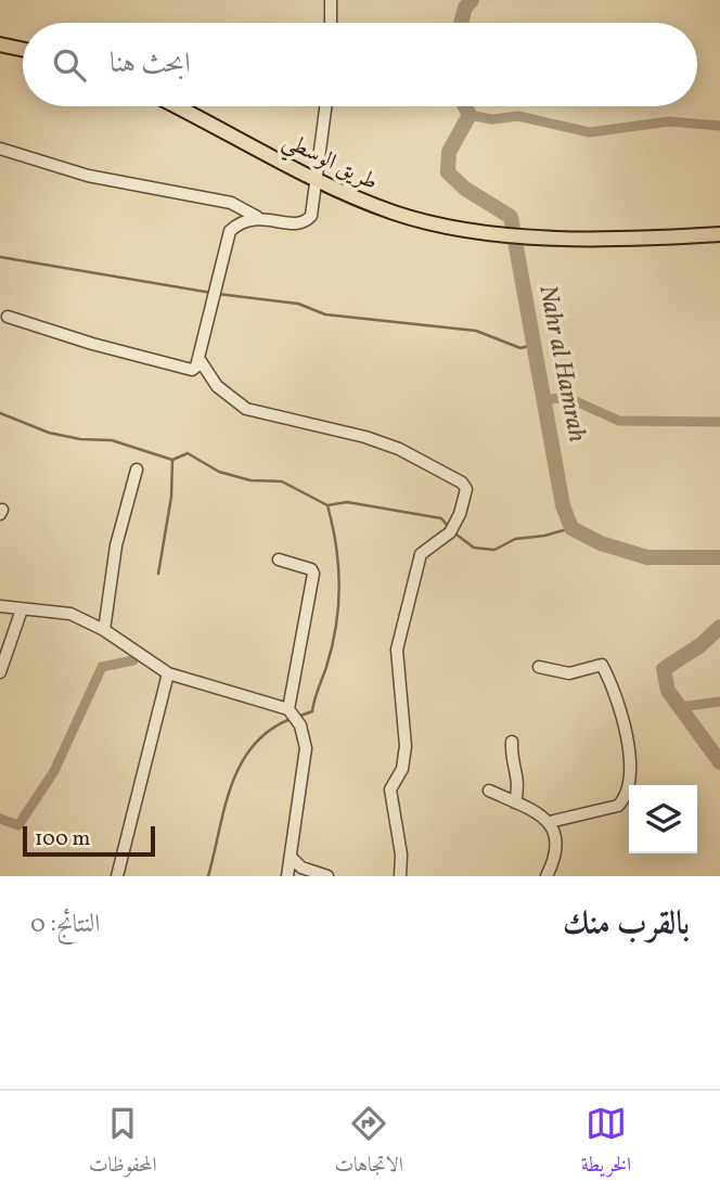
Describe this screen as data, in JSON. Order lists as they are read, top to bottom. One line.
{"streets":{"main road":["طريق الوسطي"]},"water":["Nahr al Hamrah"],"scale_bar":"100 m","page":{"search":"ابحث هنا","scale":"100 m","heading":["بالقرب منك","النتائج: 0"],"nav":["الخريطة","الاتجاهات","المحفوظات"]}}
